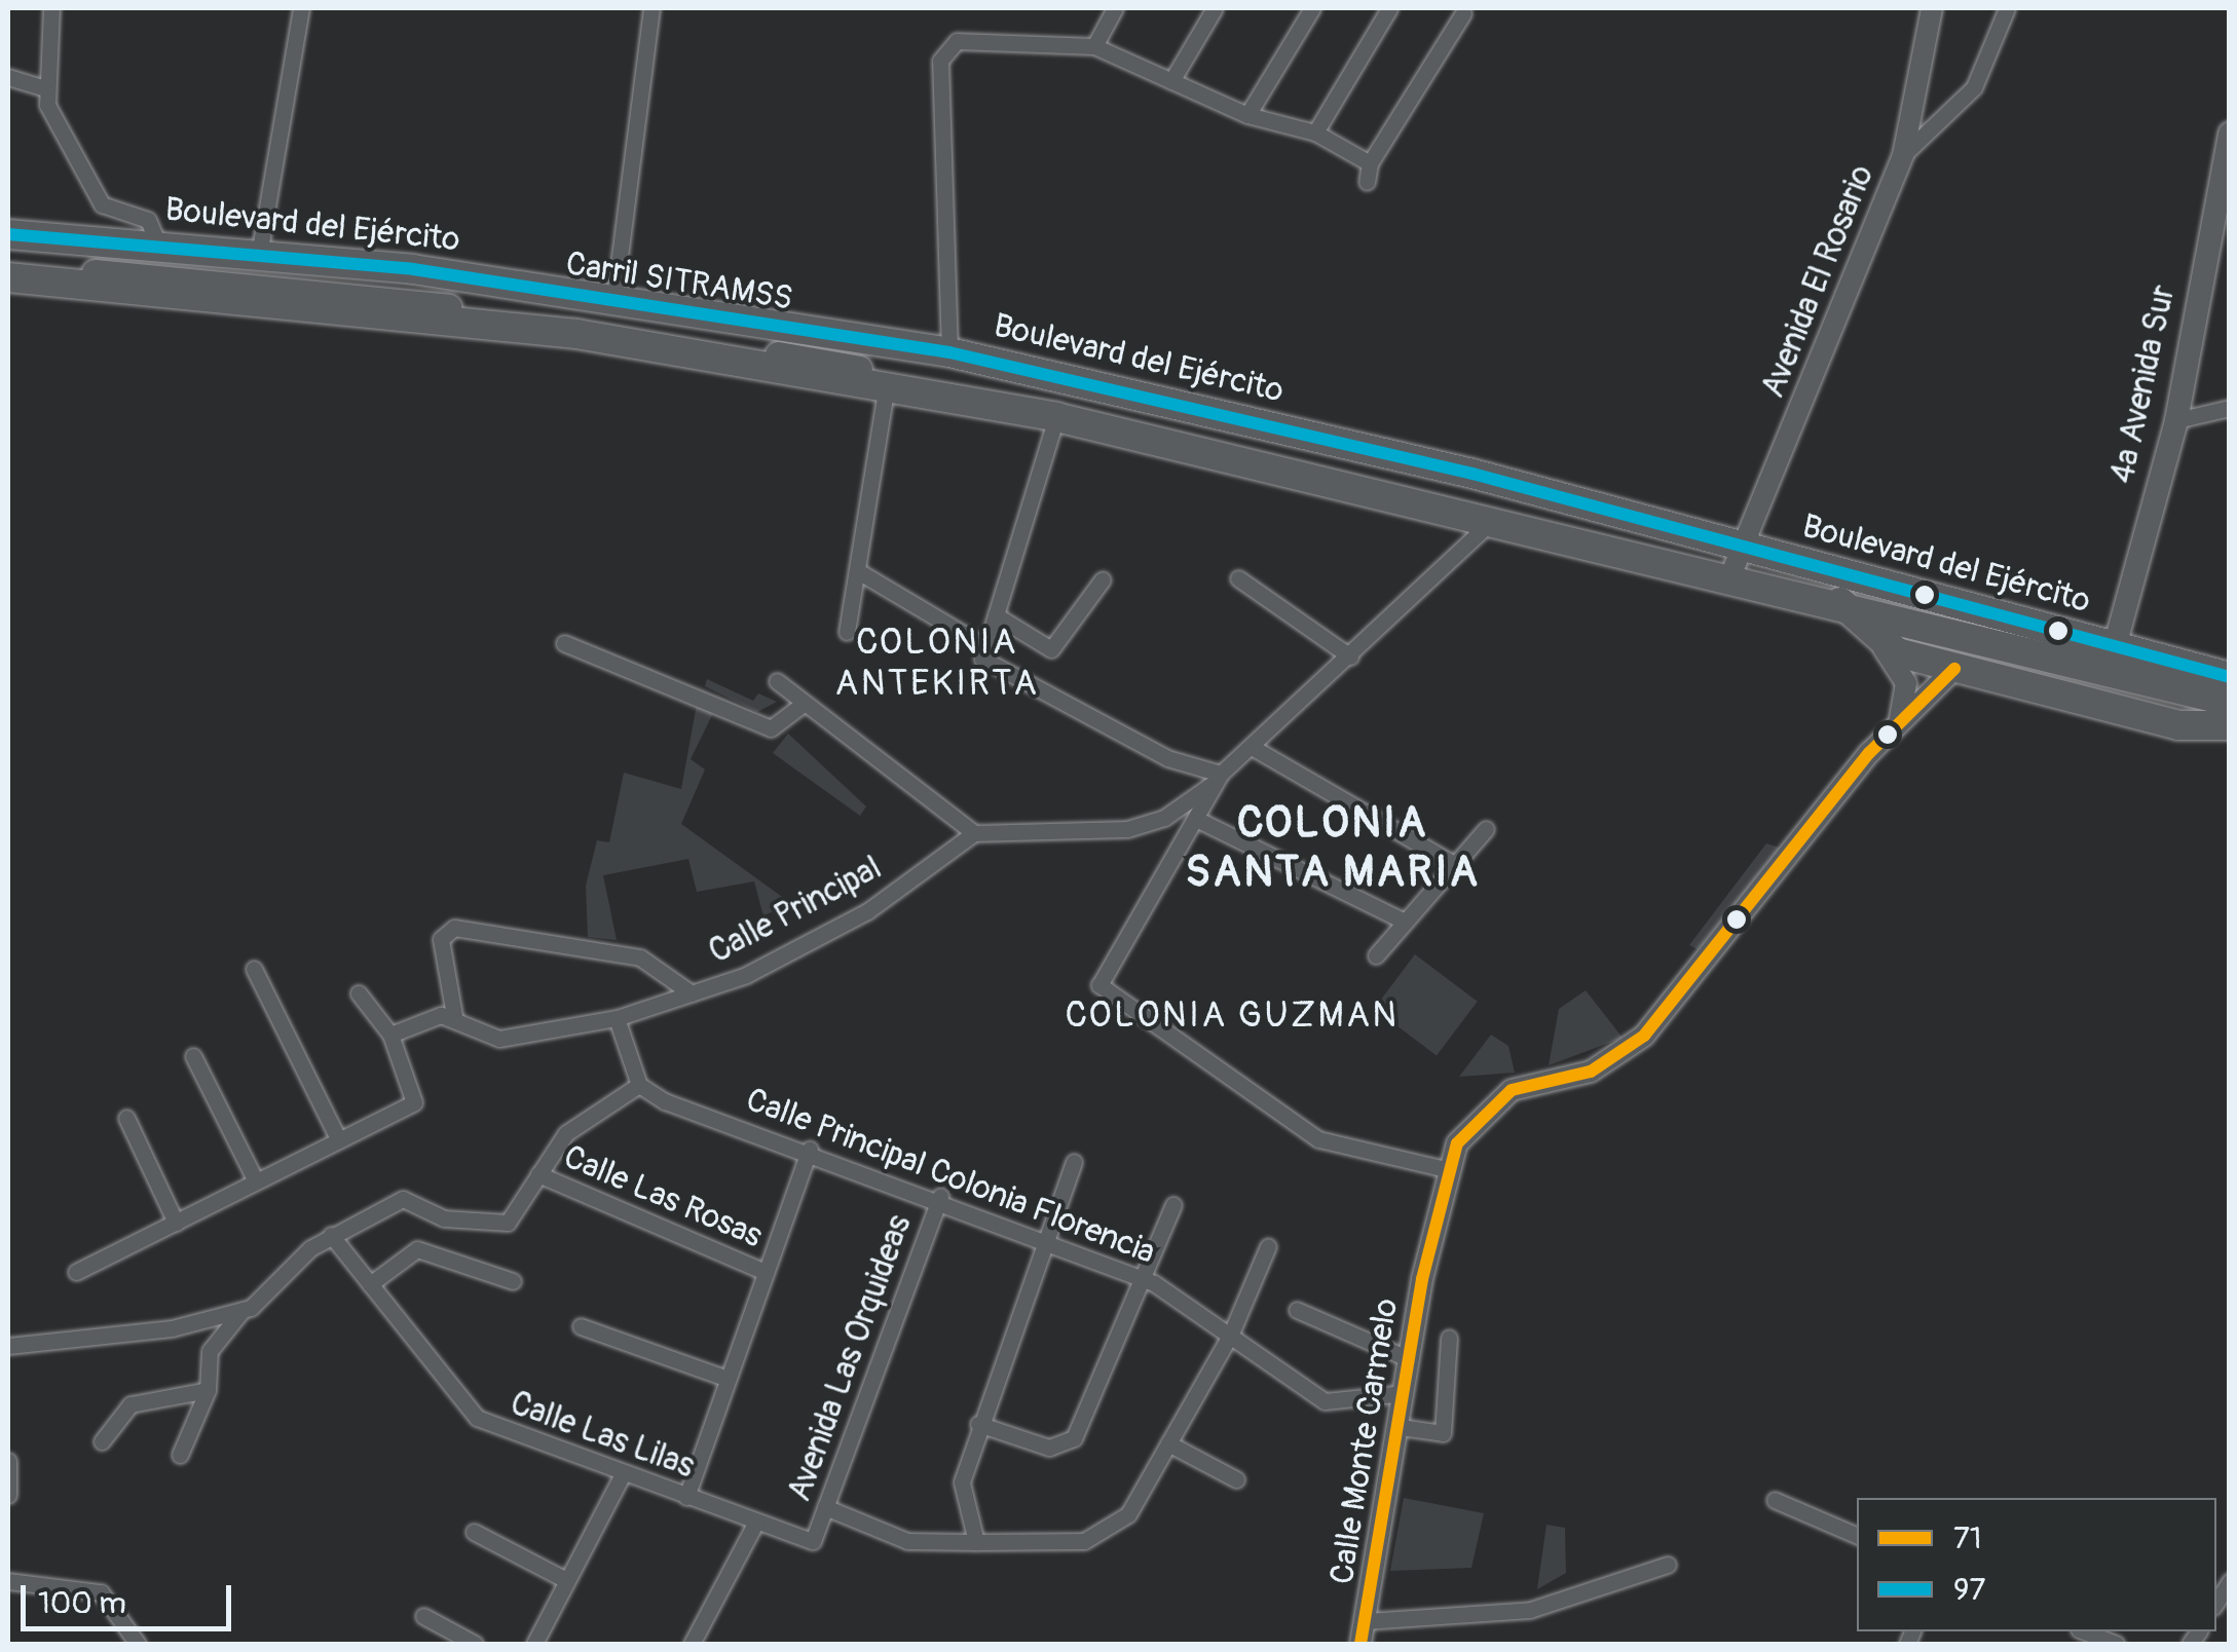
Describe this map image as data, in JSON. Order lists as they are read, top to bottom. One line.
{"streets":{"highway":["Boulevard del Ejército"],"main road":["Carril SITRAMSS","4a Avenida Sur"],"street":["Avenida El Rosario","Calle Principal","Calle Principal Colonia Florencia","Calle Las Rosas","Avenida Las Orquideas","Calle Las Lilas","Calle Monte Carmelo"]},"crossings":[["Boulevard del Ejército","Carril SITRAMSS"],["Boulevard del Ejército","Avenida El Rosario"],["Boulevard del Ejército","4a Avenida Sur"],["Carril SITRAMSS","Avenida El Rosario"],["Calle Principal Colonia Florencia","Avenida Las Orquideas"],["Calle Principal Colonia Florencia","Calle Monte Carmelo"],["Avenida Las Orquideas","Calle Las Lilas"]],"districts":["COLONIA ANTEKIRTA","COLONIA SANTA MARIA","COLONIA GUZMAN"],"lines":["transit line 97","transit line 71"],"legend":["71","97"],"scale_bar":"100 m"}
